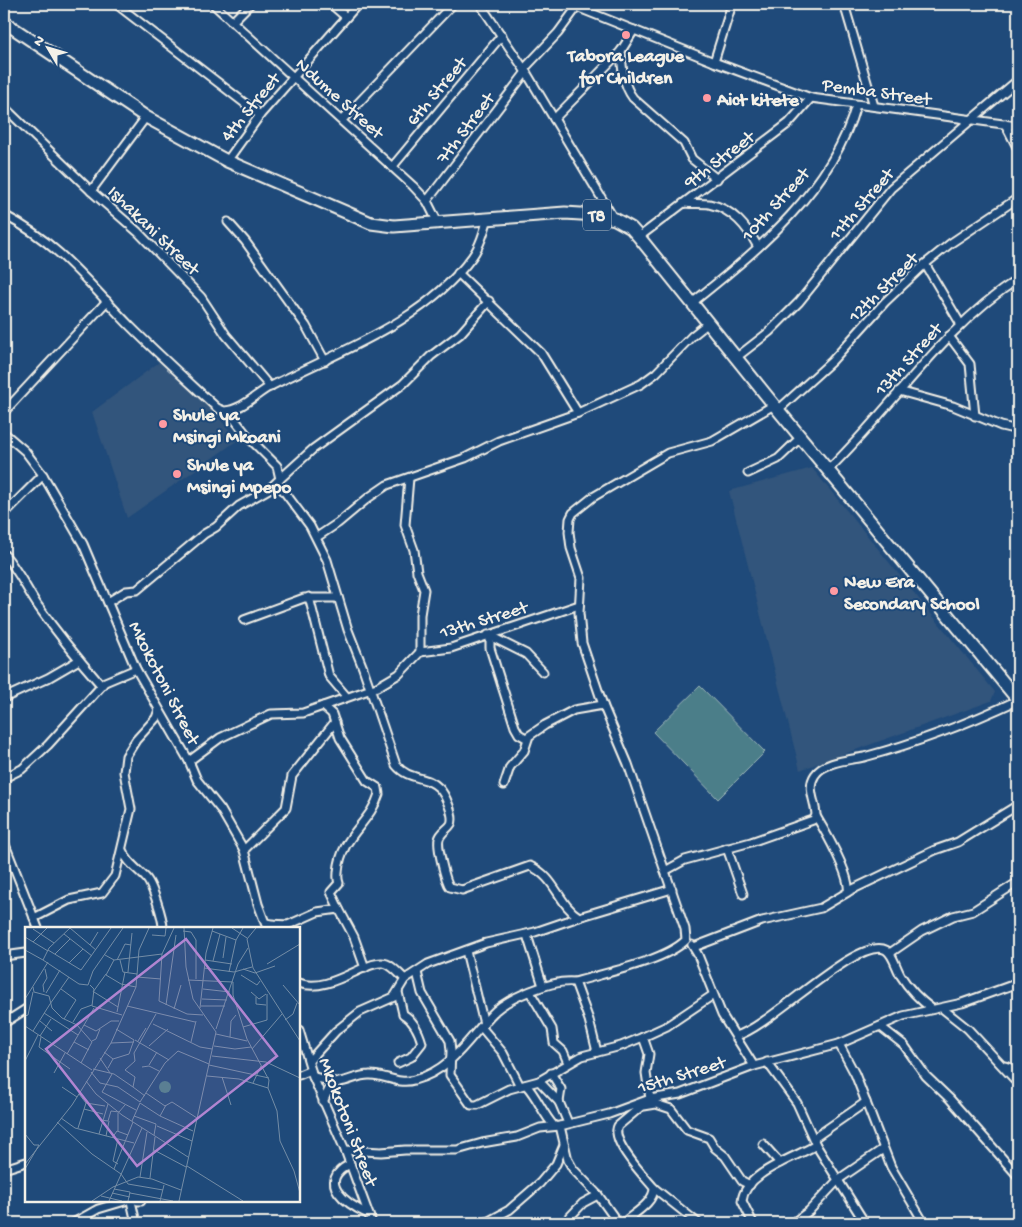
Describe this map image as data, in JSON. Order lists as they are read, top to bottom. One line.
{"streets":{"highway":["T8"],"street":["6th Street","Pemba Street","Ndume Street","4th Street","7th Street","9th Street","10th Street","11th Street","Ishakani Street","12th Street","13th Street","Mkokotoni Street","15th Street"]},"crossings":[["6th Street","Ndume Street"],["Pemba Street","7th Street"],["Pemba Street","9th Street"],["Pemba Street","10th Street"],["Pemba Street","11th Street"],["Ndume Street","4th Street"],["Ndume Street","7th Street"],["Ndume Street","T8"],["4th Street","T8"],["9th Street","T8"],["10th Street","T8"],["11th Street","T8"],["T8","12th Street"],["T8","13th Street"],["12th Street","13th Street"],["13th Street","Mkokotoni Street"],["Mkokotoni Street","15th Street"]],"places":["Tabora League for Children","Aict kitete","Shule ya Msingi Mkoani","Shule ya Msingi Mpepo","New Era Secondary School"],"north":"top left"}
